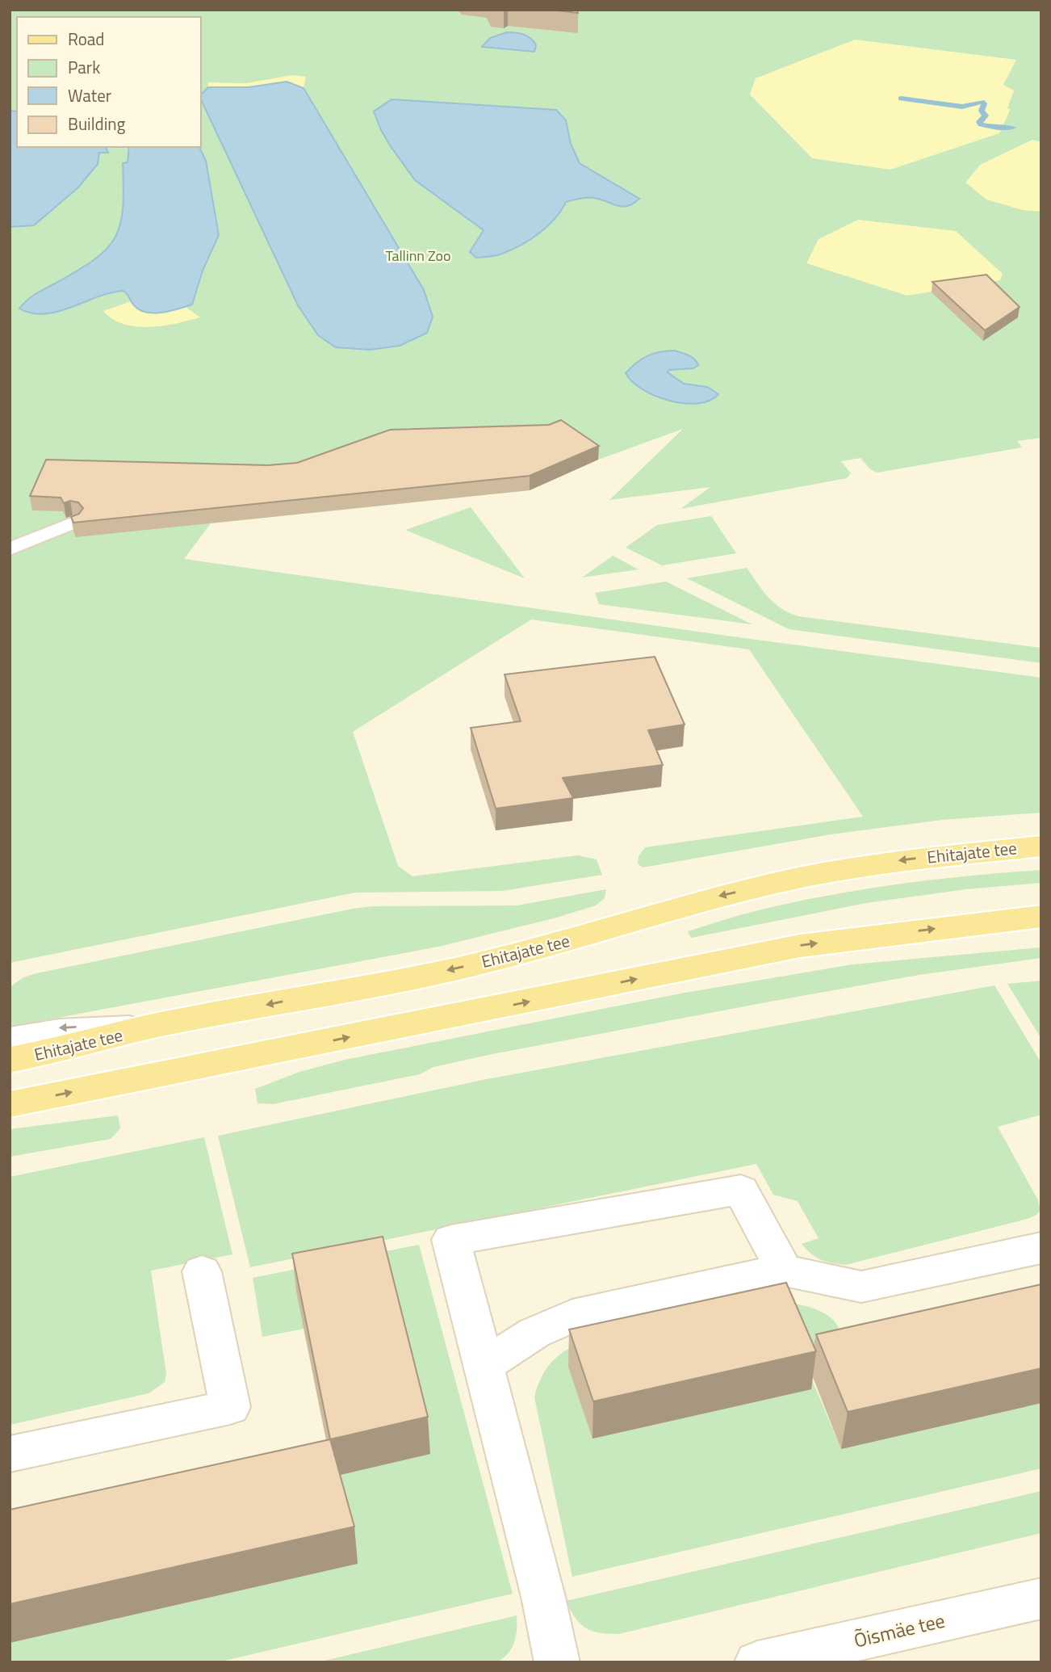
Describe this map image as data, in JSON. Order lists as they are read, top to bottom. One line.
{"streets":{"main road":["Ehitajate tee"],"street":["Õismäe tee"]},"parks":["Tallinn Zoo"],"legend":["Road","Park","Water","Building"]}
